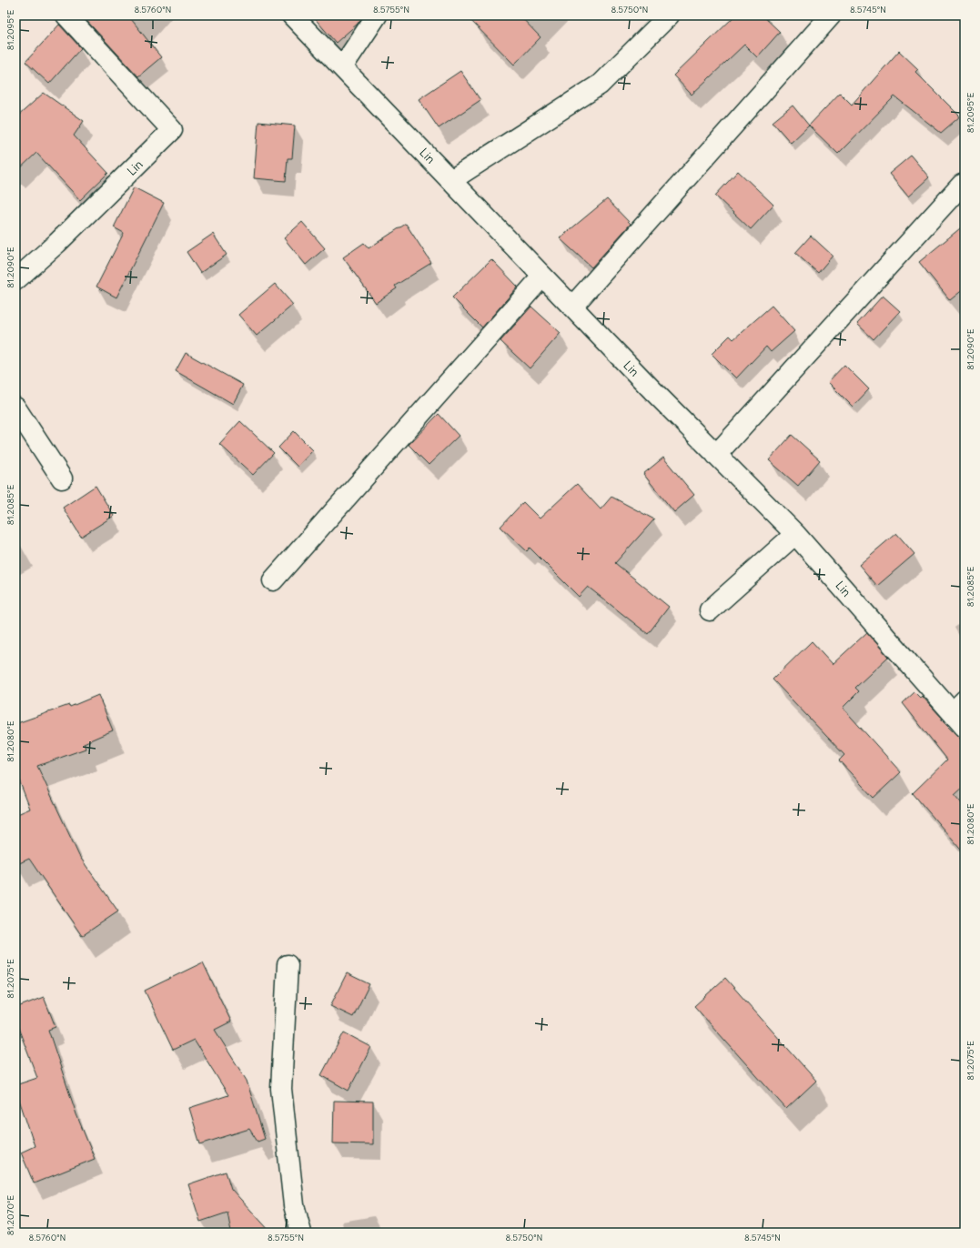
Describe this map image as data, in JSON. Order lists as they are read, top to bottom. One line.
{"streets":{"street":["Lin"]},"coordinates":["8.5760°N","8.5755°N","8.5750°N","8.5745°N","81.2095°E","81.2090°E","81.2085°E","81.2080°E","81.2075°E","81.2070°E"]}
